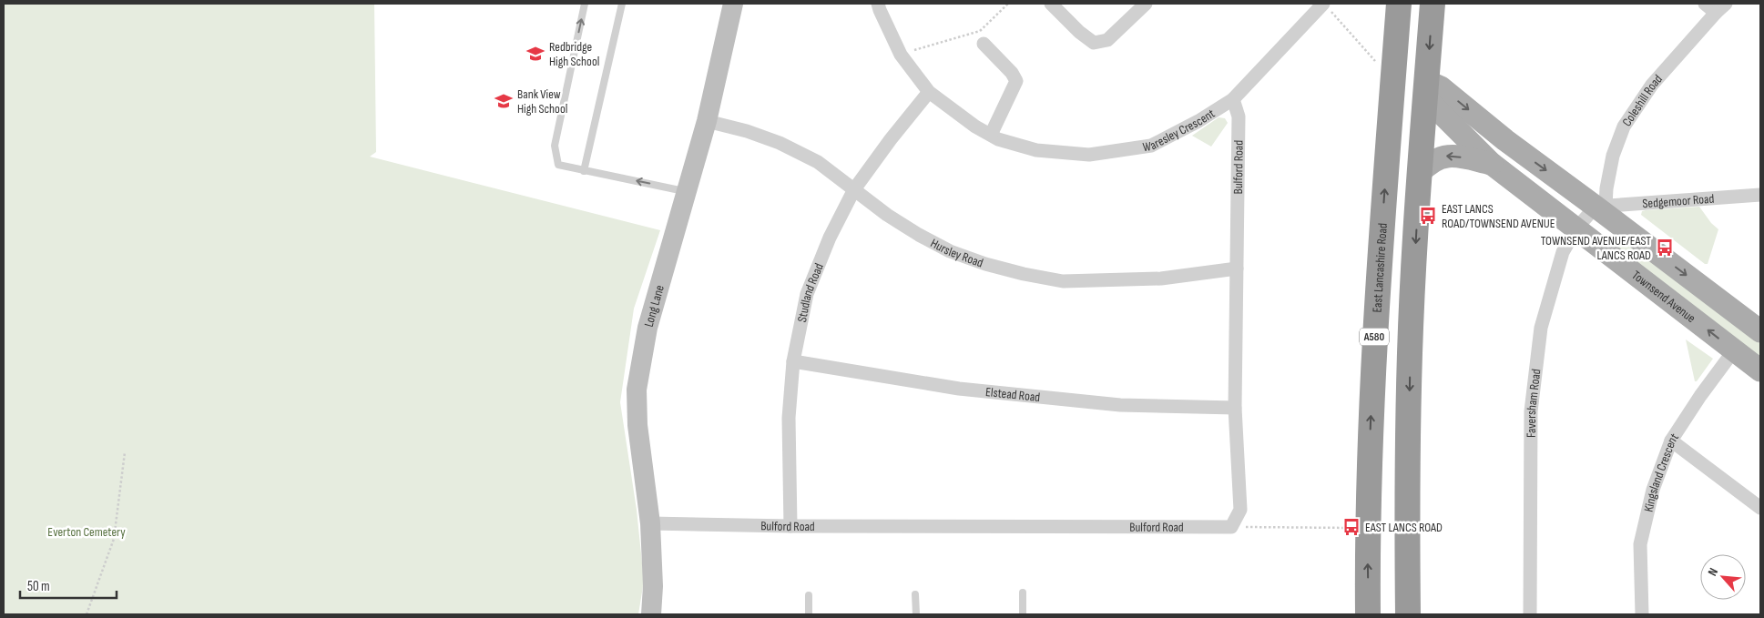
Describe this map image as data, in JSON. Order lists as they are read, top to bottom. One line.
{"streets":{"highway":["East Lancashire Road","A580"],"main road":["Townsend Avenue"],"street":["Coleshill Road","Waresley Crescent","Bulford Road","Sedgemoor Road","Hursley Road","Studland Road","Long Lane","Elstead Road","Faversham Road","Kingsland Crescent"]},"crossings":[["Coleshill Road","Sedgemoor Road"],["Coleshill Road","Faversham Road"],["Waresley Crescent","Bulford Road"],["Waresley Crescent","Studland Road"],["Bulford Road","Hursley Road"],["Bulford Road","Studland Road"],["Bulford Road","Long Lane"],["Bulford Road","Elstead Road"],["Sedgemoor Road","Faversham Road"],["Hursley Road","Studland Road"],["Hursley Road","Long Lane"],["East Lancashire Road","Townsend Avenue"],["Studland Road","Elstead Road"],["Townsend Avenue","Faversham Road"],["Townsend Avenue","Kingsland Crescent"]],"parks":["Everton Cemetery"],"places":{"school or university":["Redbridge High School","Bank View High School"],"bus stop":["EAST LANCS ROAD/TOWNSEND AVENUE","TOWNSEND AVENUE/EAST LANCS ROAD","EAST LANCS ROAD"]},"scale_bar":"50 m","north":"top left"}
